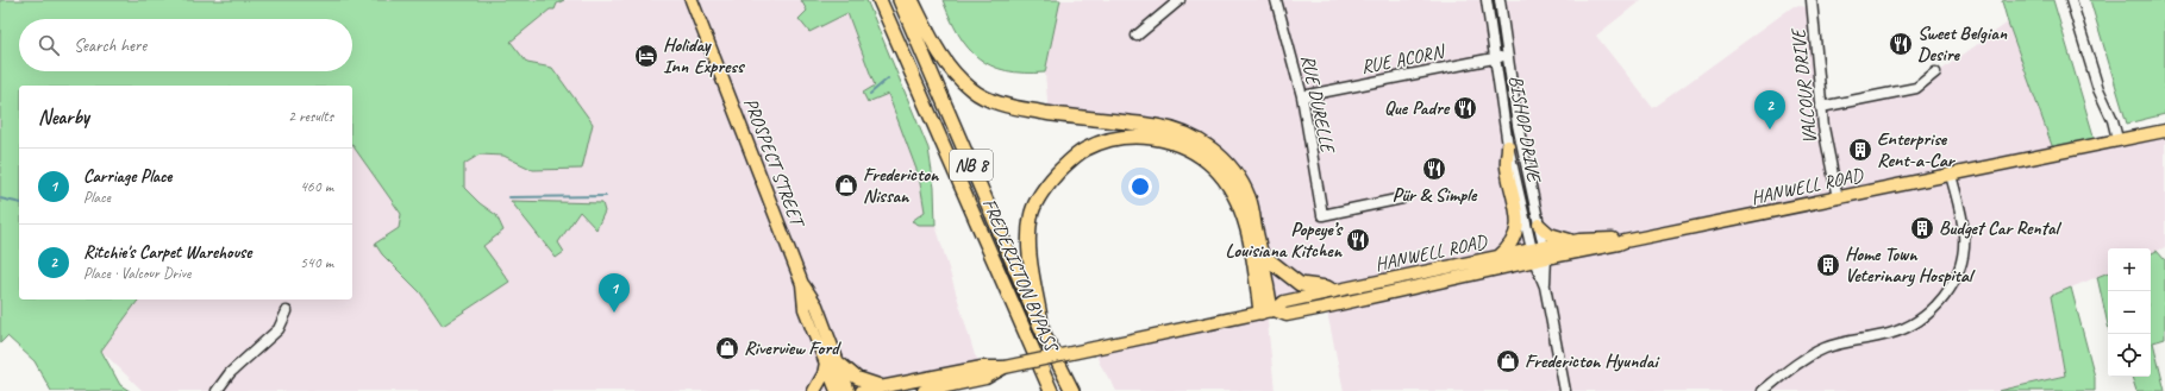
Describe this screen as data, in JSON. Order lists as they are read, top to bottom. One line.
{"streets":{"highway":["NB 8","FREDERICTON BYPASS"],"main road":["PROSPECT STREET","HANWELL ROAD"],"street":["RUE ACORN","VALCOUR DRIVE","RUE DURELLE","BISHOP DRIVE"]},"crossings":[["RUE ACORN","RUE DURELLE"],["RUE ACORN","BISHOP DRIVE"],["VALCOUR DRIVE","HANWELL ROAD"],["BISHOP DRIVE","HANWELL ROAD"],["NB 8","FREDERICTON BYPASS"]],"places":{"restaurant":["Sweet Belgian Desire","Que Padre","Pür & Simple","Popeye’s Louisiana Kitchen"],"hotel":["Holiday Inn Express"],"building":["Enterprise Rent-a-Car","Budget Car Rental","Home Town Veterinary Hospital"],"shop":["Fredericton Nissan","Riverview Ford","Fredericton Hyundai"]},"page":{"search":"Search here","heading":["Nearby","2 results"],"pins":["2","1"],"list":[{"mark":"1","name":"Carriage Place","note":"Place","value":"460 m"},{"mark":"2","name":"Ritchie's Carpet Warehouse","note":"Place · Valcour Drive","value":"540 m"}],"map_buttons":["+","−"]}}
